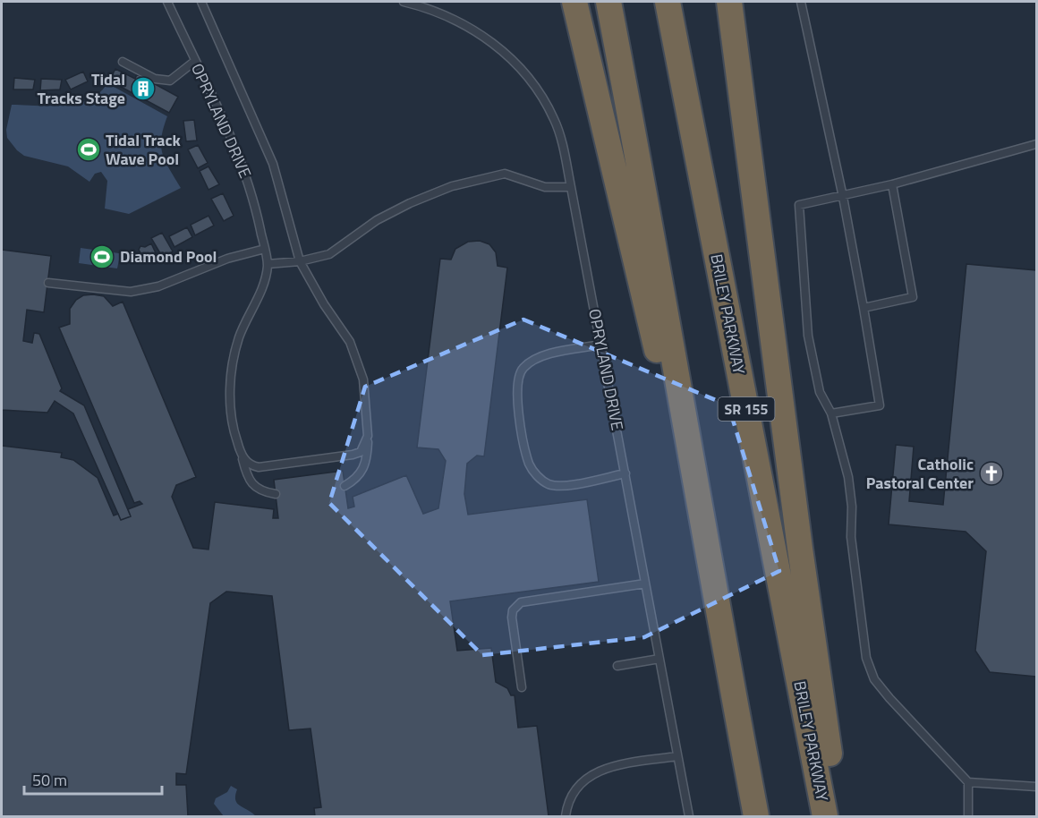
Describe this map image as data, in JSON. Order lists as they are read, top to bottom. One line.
{"streets":{"highway":["BRILEY PARKWAY","SR 155"],"lane":["OPRYLAND DRIVE"]},"places":{"building":["Tidal Tracks Stage"],"sports":["Tidal Track Wave Pool","Diamond Pool"],"church":["Catholic Pastoral Center"]},"scale_bar":"50 m"}
